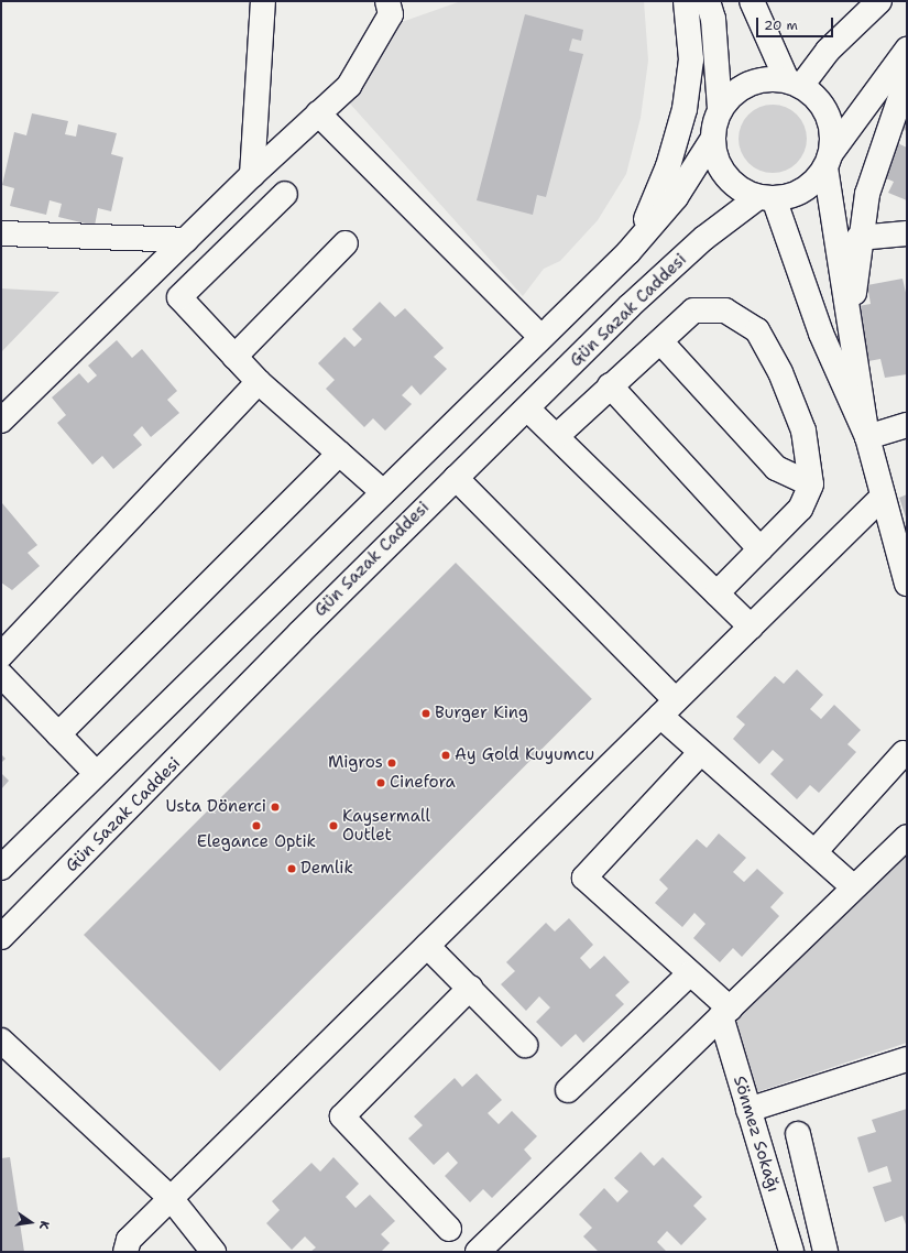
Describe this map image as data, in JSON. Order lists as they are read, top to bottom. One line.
{"streets":{"street":["Gün Sazak Caddesi","Sönmez Sokağı"]},"places":["Burger King","Ay Gold Kuyumcu","Migros","Cinefora","Usta Dönerci","Elegance Optik","Kaysermall Outlet","Demlik"],"scale_bar":"20 m","north":"right"}
